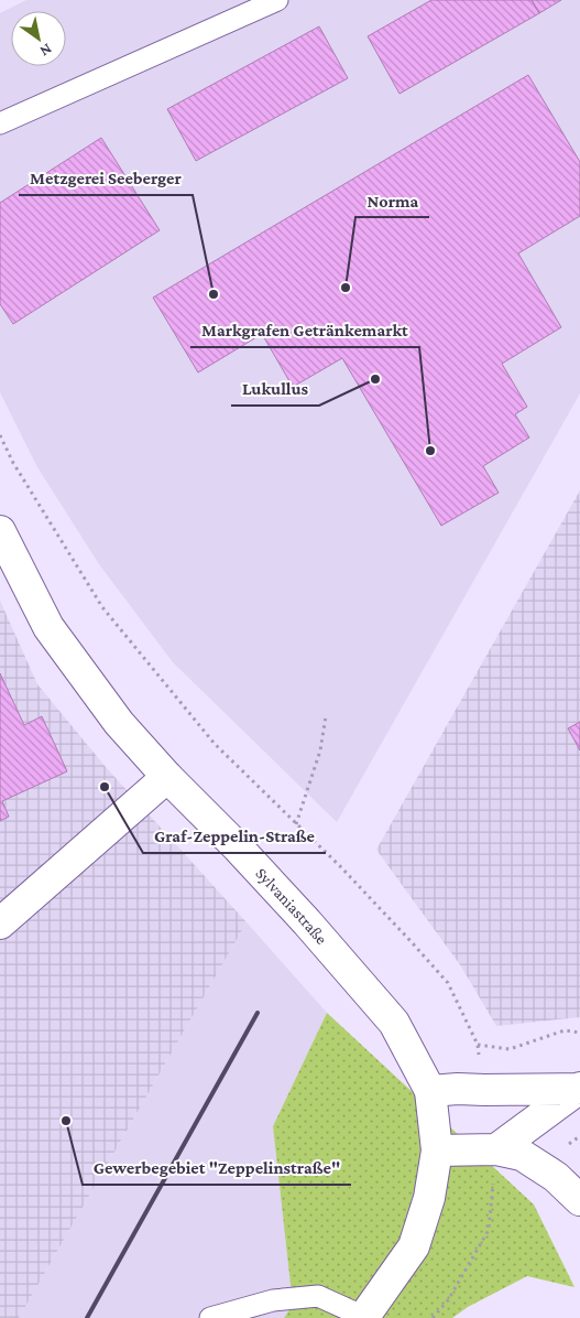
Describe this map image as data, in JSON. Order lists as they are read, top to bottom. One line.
{"streets":{"street":["Sylvaniastraße"]},"places":["Norma","Metzgerei Seeberger","Lukullus","Markgrafen Getränkemarkt","Graf-Zeppelin-Straße","Gewerbegebiet \"Zeppelinstraße\""],"north":"bottom right"}
